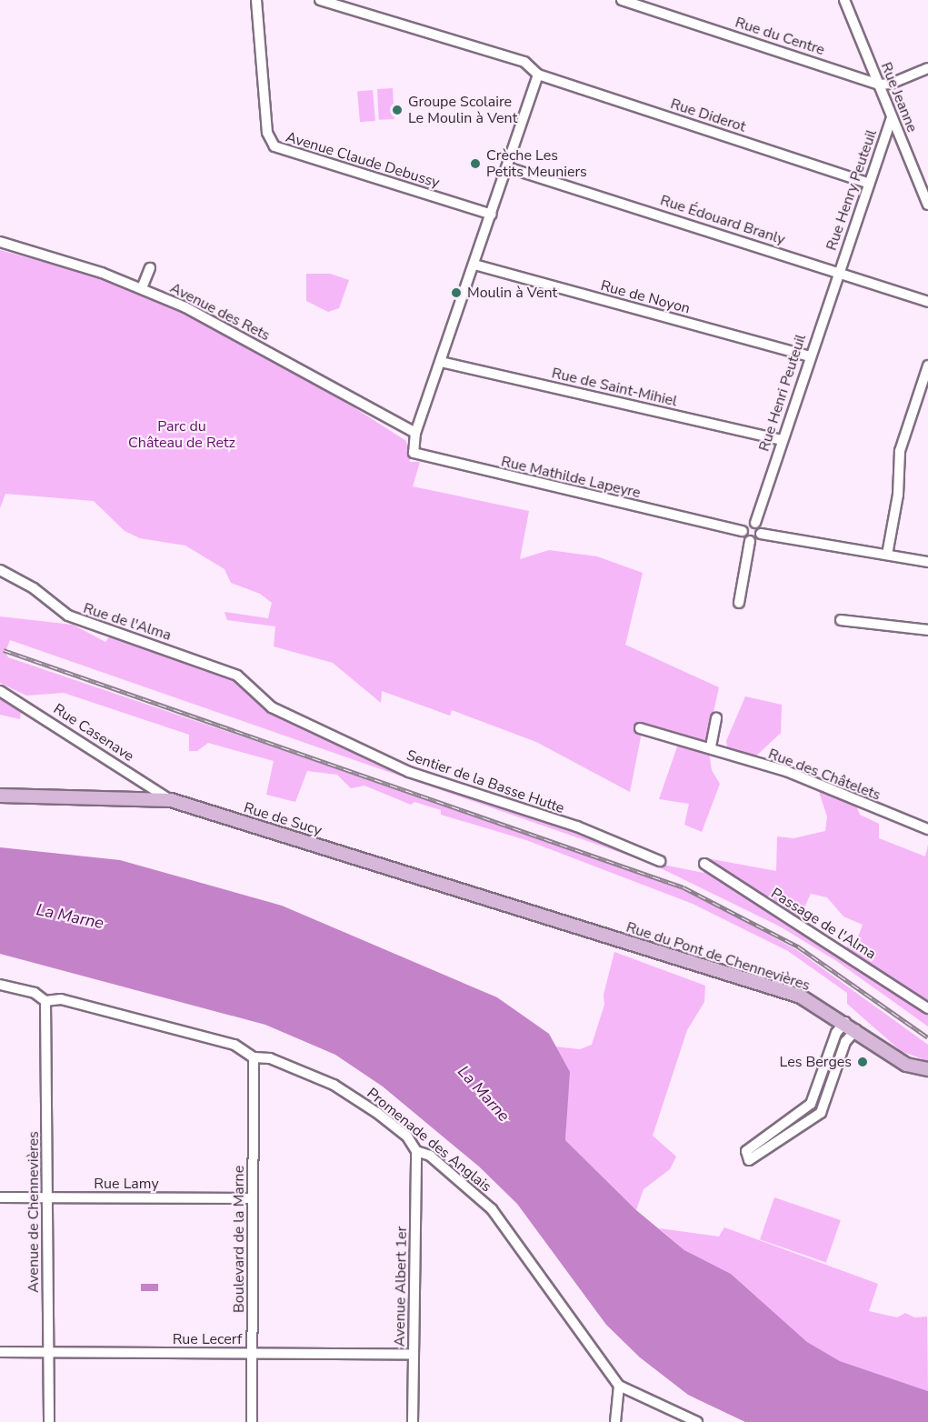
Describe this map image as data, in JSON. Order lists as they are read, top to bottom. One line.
{"streets":{"main road":["Rue de Sucy","Rue du Pont de Chennevières"],"street":["Rue du Centre","Rue Jeanne","Rue Diderot","Avenue Claude Debussy","Rue Henry Peuteuil","Rue Édouard Branly","Rue de Noyon","Avenue des Rets","Rue de Saint-Mihiel","Rue Henri Peuteuil","Rue Mathilde Lapeyre","Rue de l'Alma","Rue Casenave","Rue des Châtelets","Sentier de la Basse Hutte","Passage de l'Alma","Promenade des Anglais","Rue Lamy","Avenue de Chennevières","Boulevard de la Marne","Avenue Albert 1er","Rue Lecerf"]},"crossings":[["Rue du Centre","Rue Jeanne"],["Rue Jeanne","Rue Henry Peuteuil"],["Rue Diderot","Rue Henry Peuteuil"],["Rue Henry Peuteuil","Rue Édouard Branly"],["Rue Henry Peuteuil","Rue Henri Peuteuil"],["Rue Édouard Branly","Rue Henri Peuteuil"],["Rue de Noyon","Rue Henri Peuteuil"],["Avenue des Rets","Rue Mathilde Lapeyre"],["Rue de Saint-Mihiel","Rue Henri Peuteuil"],["Rue de l'Alma","Sentier de la Basse Hutte"],["Rue Casenave","Rue de Sucy"],["Rue de Sucy","Rue du Pont de Chennevières"],["Promenade des Anglais","Avenue de Chennevières"],["Promenade des Anglais","Boulevard de la Marne"],["Promenade des Anglais","Avenue Albert 1er"],["Rue Lamy","Avenue de Chennevières"],["Rue Lamy","Boulevard de la Marne"],["Avenue de Chennevières","Rue Lecerf"],["Boulevard de la Marne","Rue Lecerf"],["Avenue Albert 1er","Rue Lecerf"]],"water":["La Marne"],"parks":["Parc du Château de Retz"],"places":["Groupe Scolaire Le Moulin à Vent","Crèche Les Petits Meuniers","Moulin à Vent","Les Berges"]}
